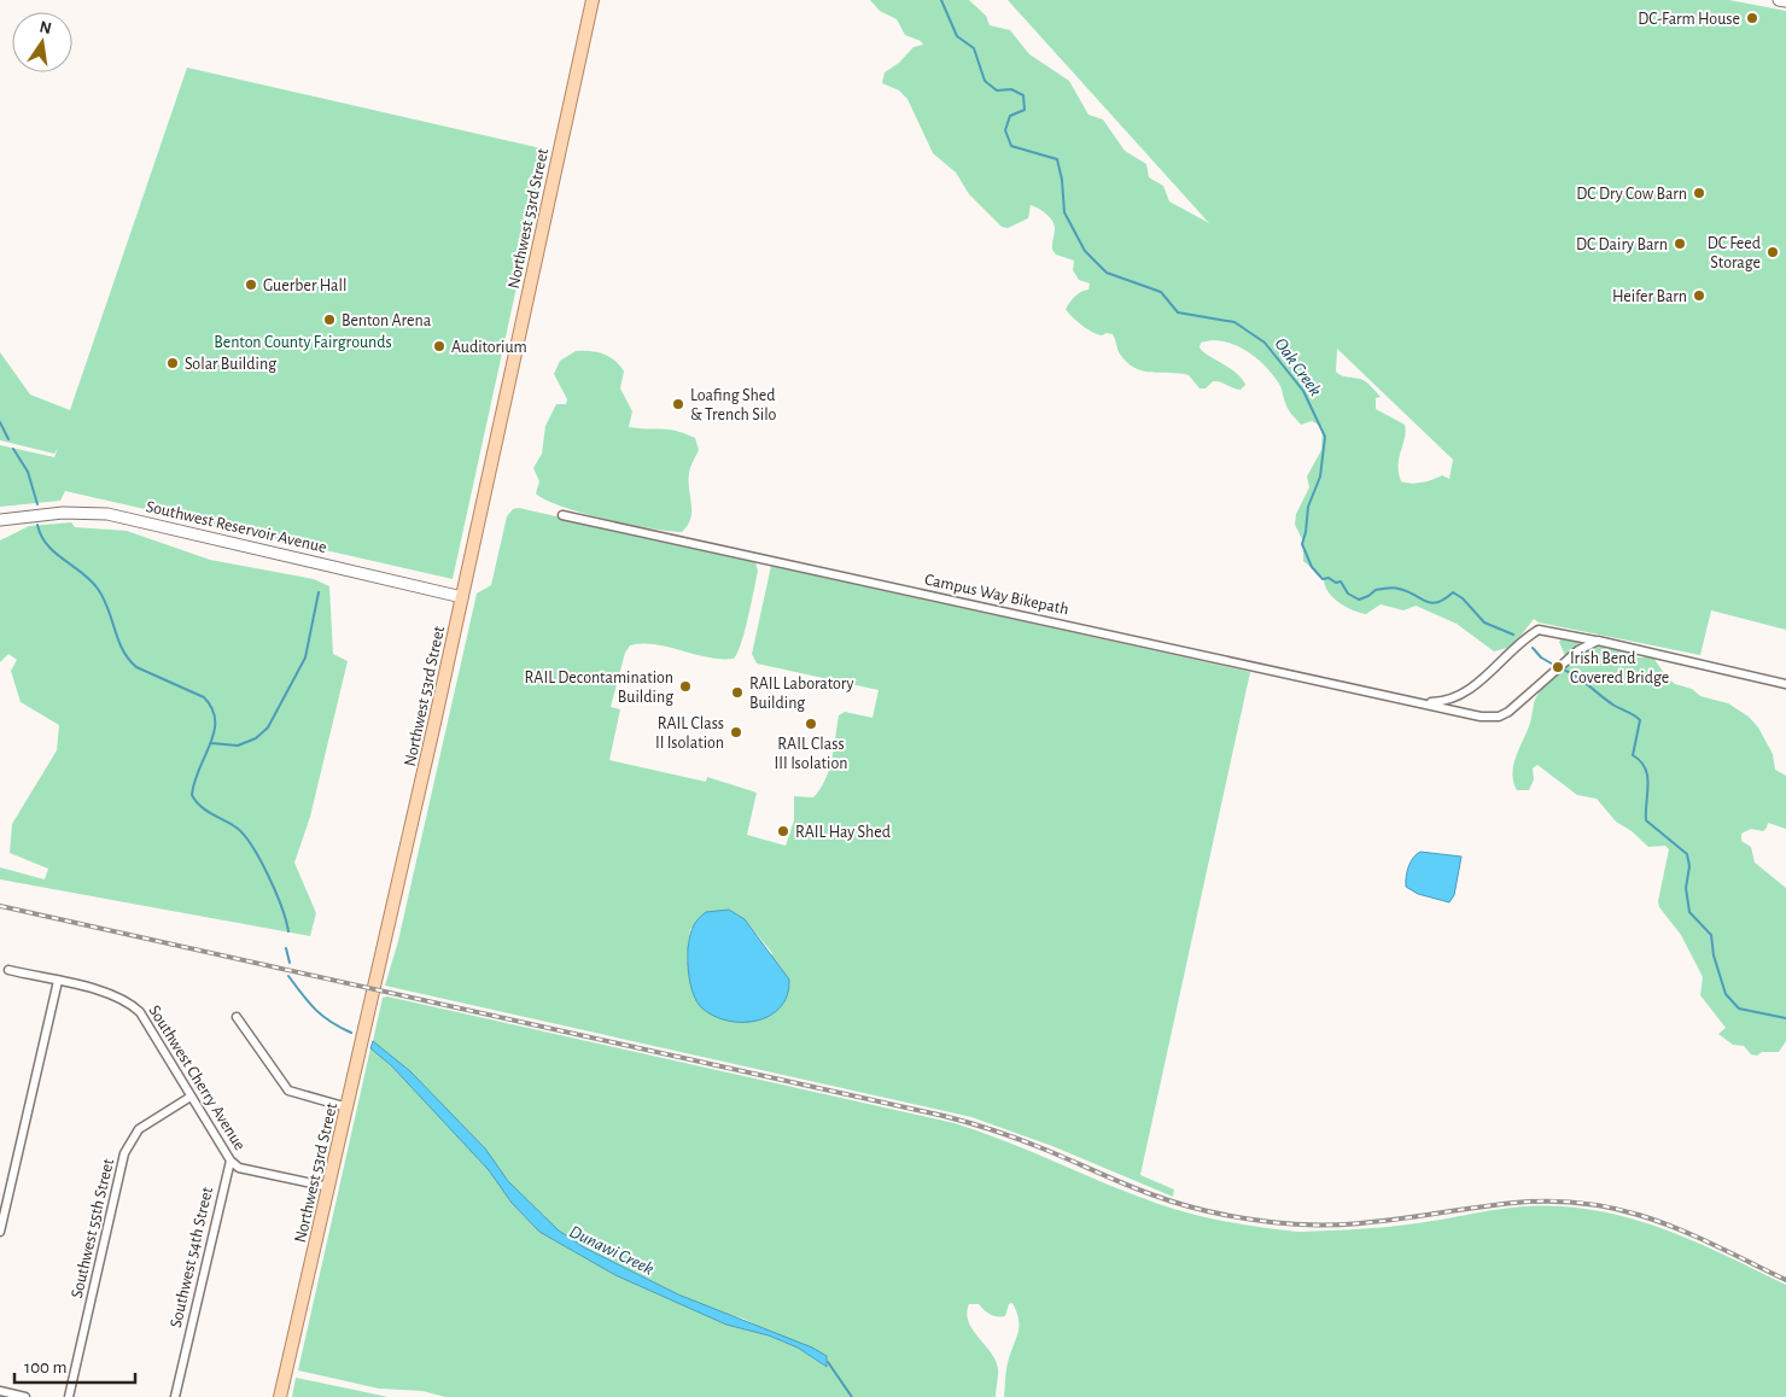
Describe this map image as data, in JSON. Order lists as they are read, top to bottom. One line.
{"streets":{"main road":["Northwest 53rd Street","Southwest Reservoir Avenue"],"street":["Campus Way Bikepath","Southwest Cherry Avenue","Southwest 55th Street","Southwest 54th Street"]},"crossings":[["Northwest 53rd Street","Southwest Reservoir Avenue"],["Northwest 53rd Street","Southwest Cherry Avenue"],["Southwest Cherry Avenue","Southwest 55th Street"],["Southwest Cherry Avenue","Southwest 54th Street"]],"water":["Oak Creek","Dunawi Creek"],"parks":["Benton County Fairgrounds"],"places":["DC-Farm House","DC Dry Cow Barn","DC Dairy Barn","DC Feed Storage","Guerber Hall","Heifer Barn","Benton Arena","Auditorium","Solar Building","Loafing Shed & Trench Silo","Irish Bend Covered Bridge","RAIL Decontamination Building","RAIL Laboratory Building","RAIL Class III Isolation","RAIL Class II Isolation","RAIL Hay Shed"],"scale_bar":"100 m","north":"top"}
